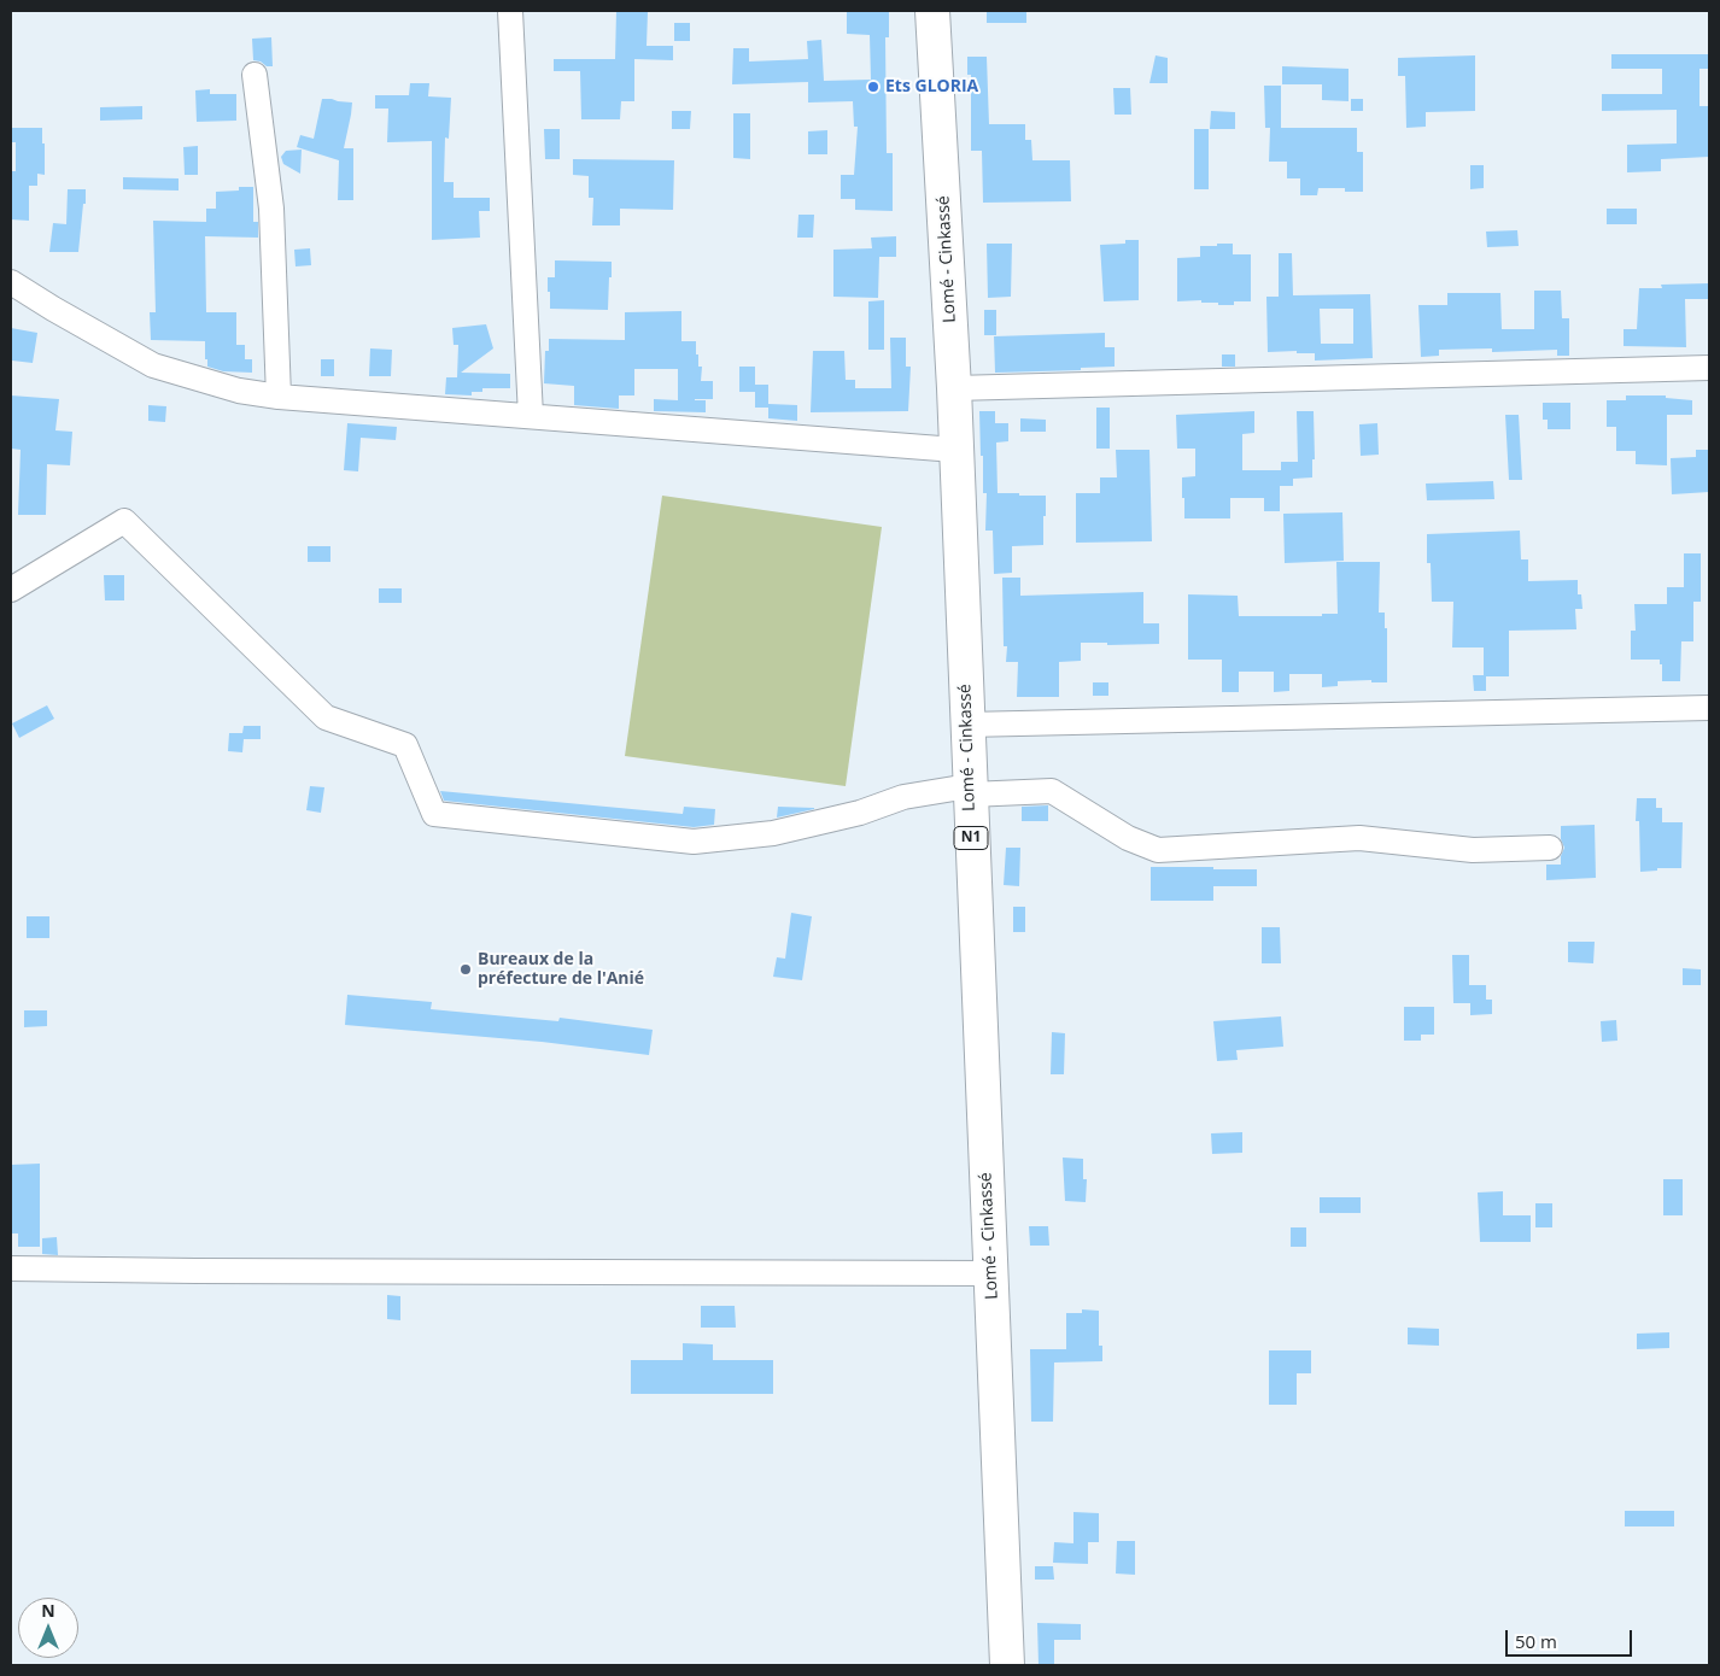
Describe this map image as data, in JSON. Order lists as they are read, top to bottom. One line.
{"streets":{"highway":["Lomé - Cinkassé","N1"]},"places":["Ets GLORIA","Bureaux de la préfecture de l'Anié"],"scale_bar":"50 m","north":"top"}
